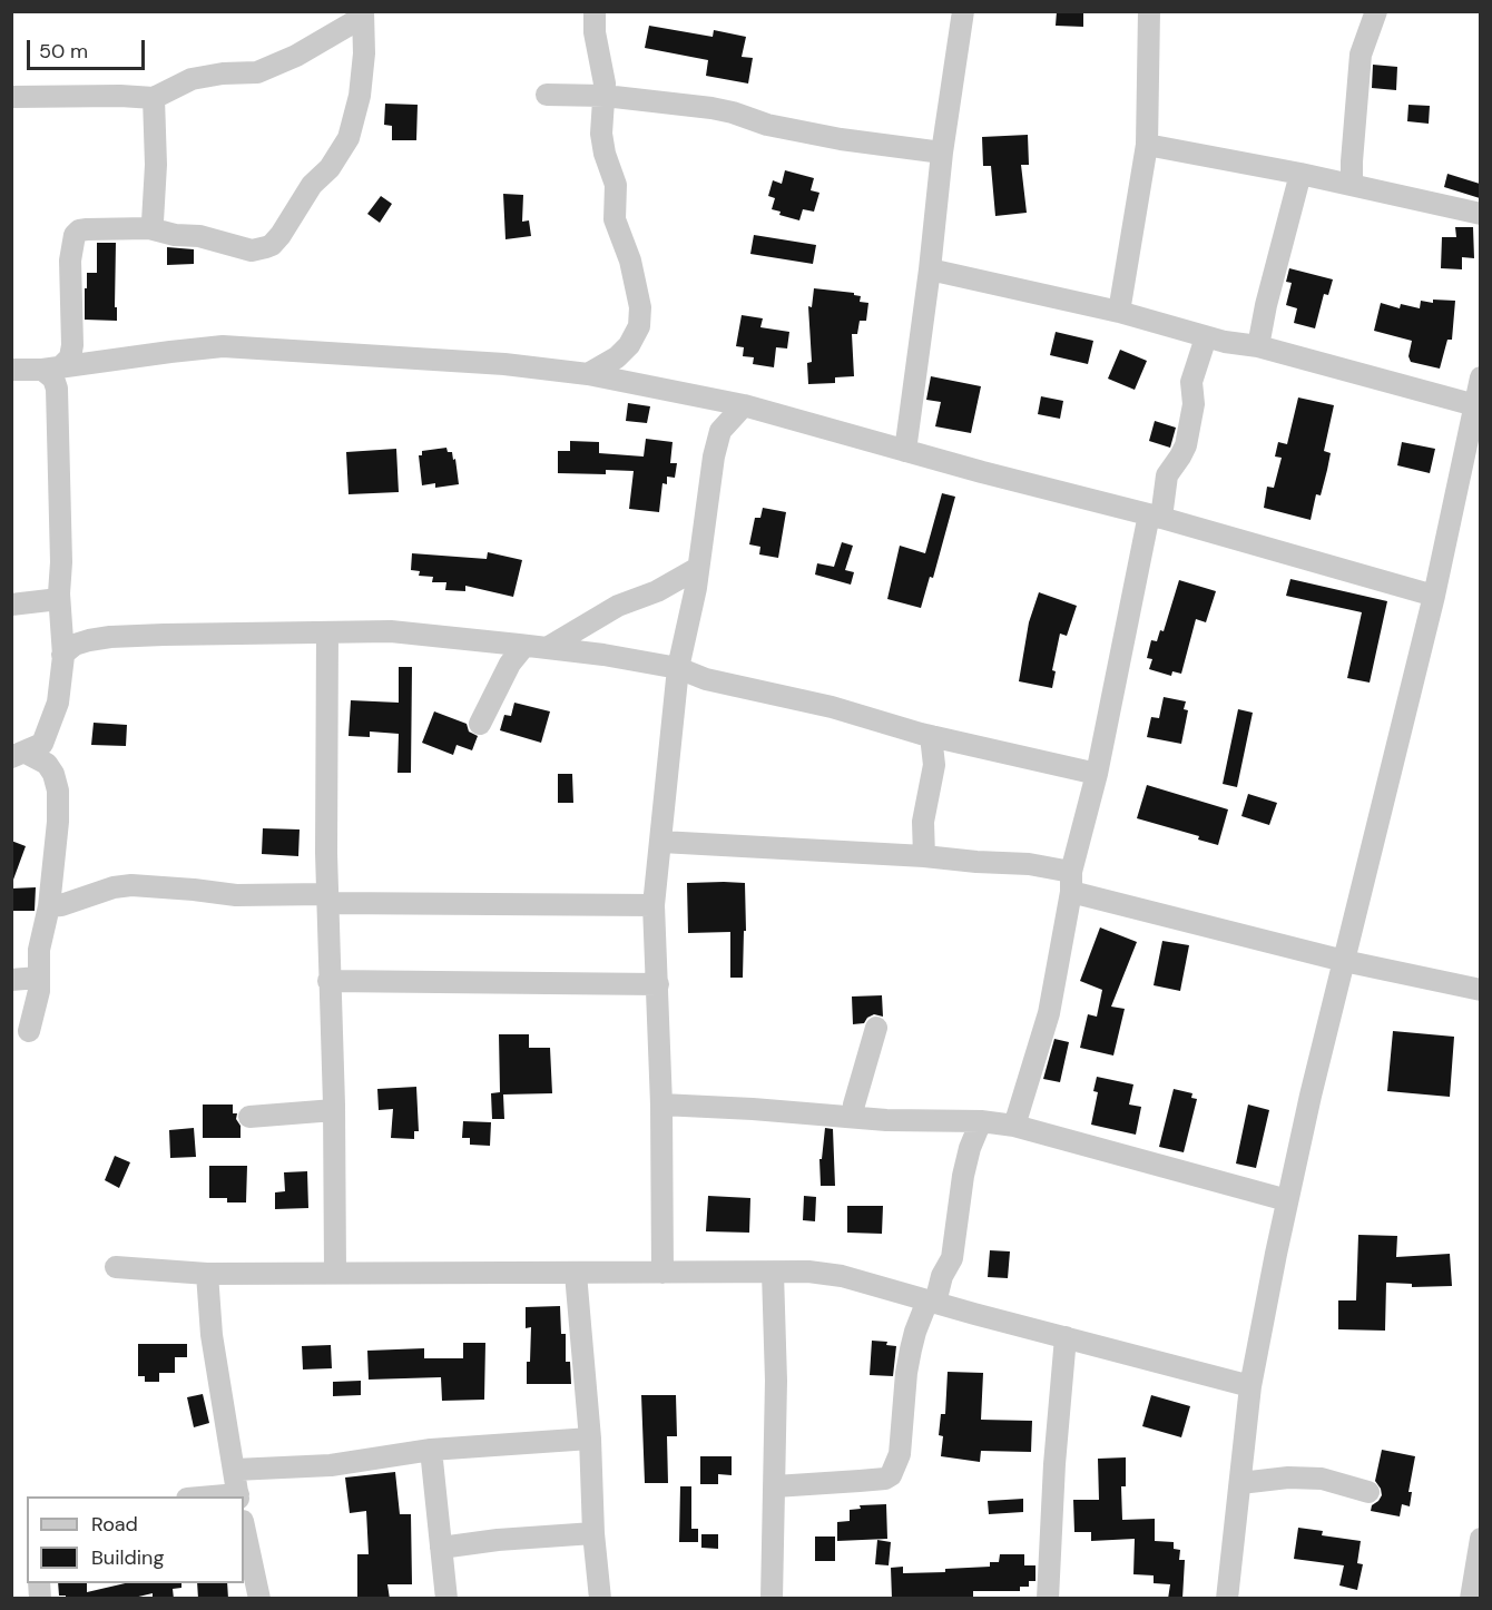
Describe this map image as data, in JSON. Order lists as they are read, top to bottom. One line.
{"legend":["Road","Building"],"scale_bar":"50 m"}
